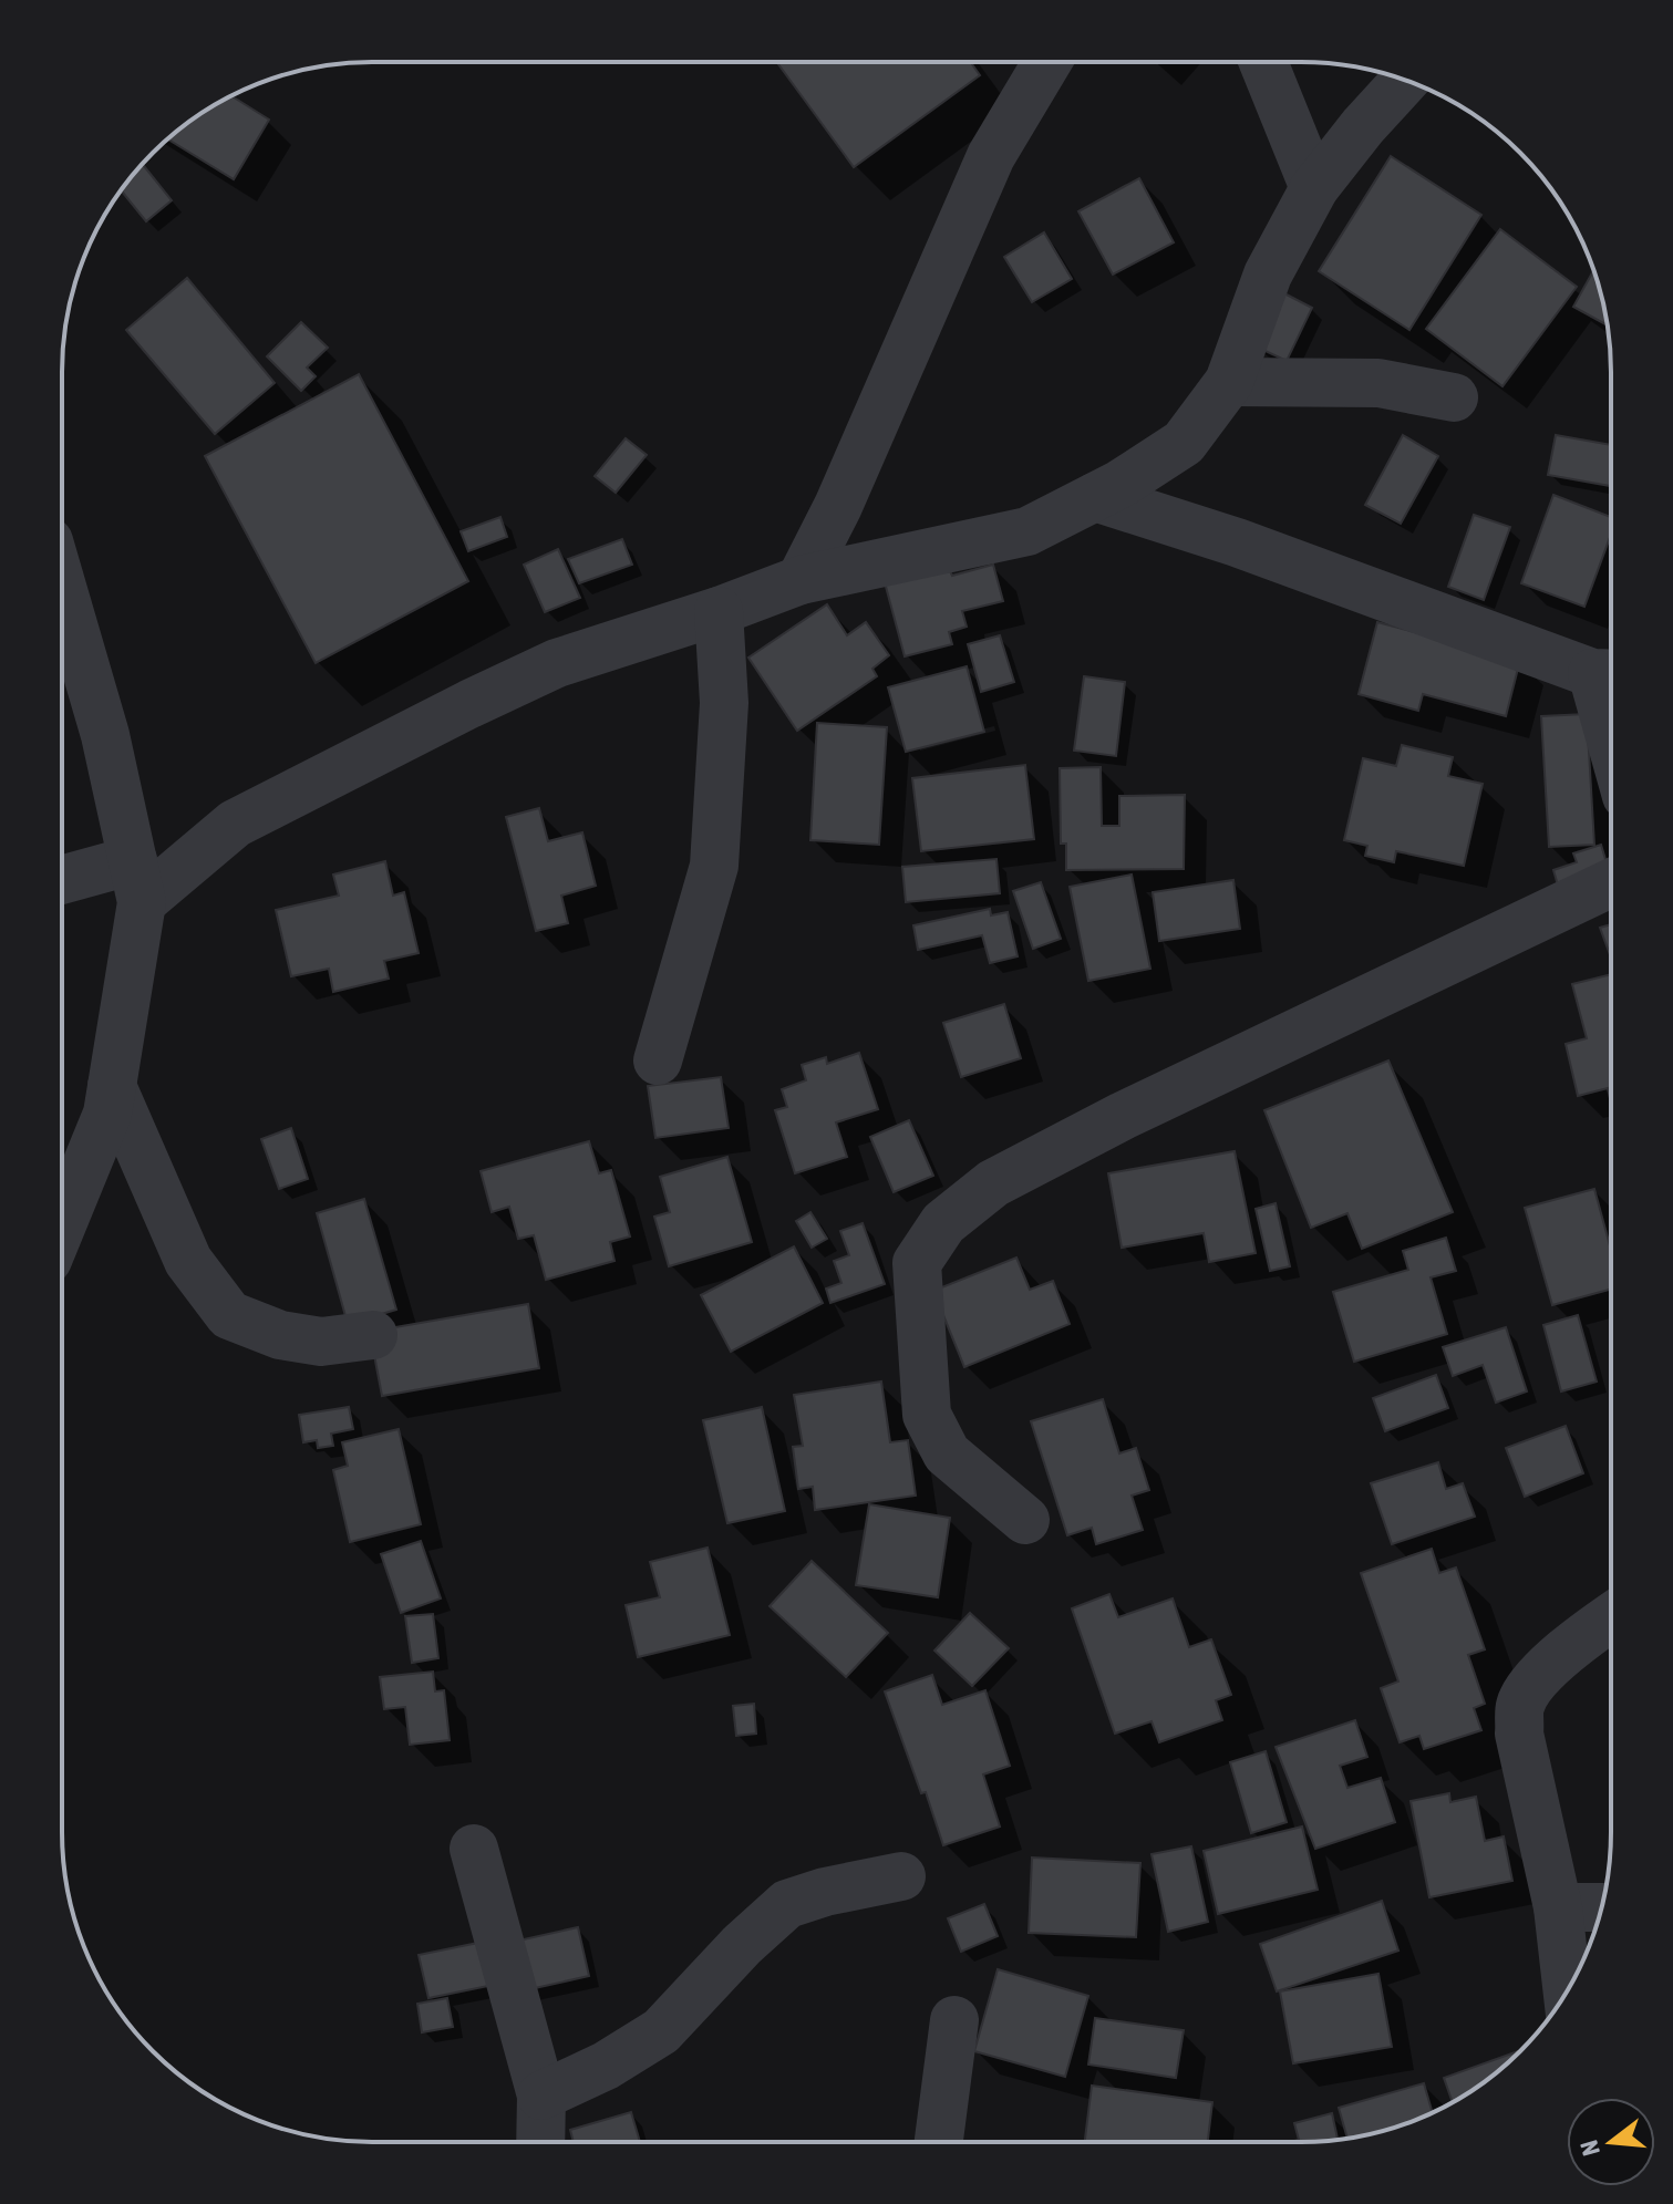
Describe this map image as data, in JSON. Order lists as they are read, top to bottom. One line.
{"north":"left"}
